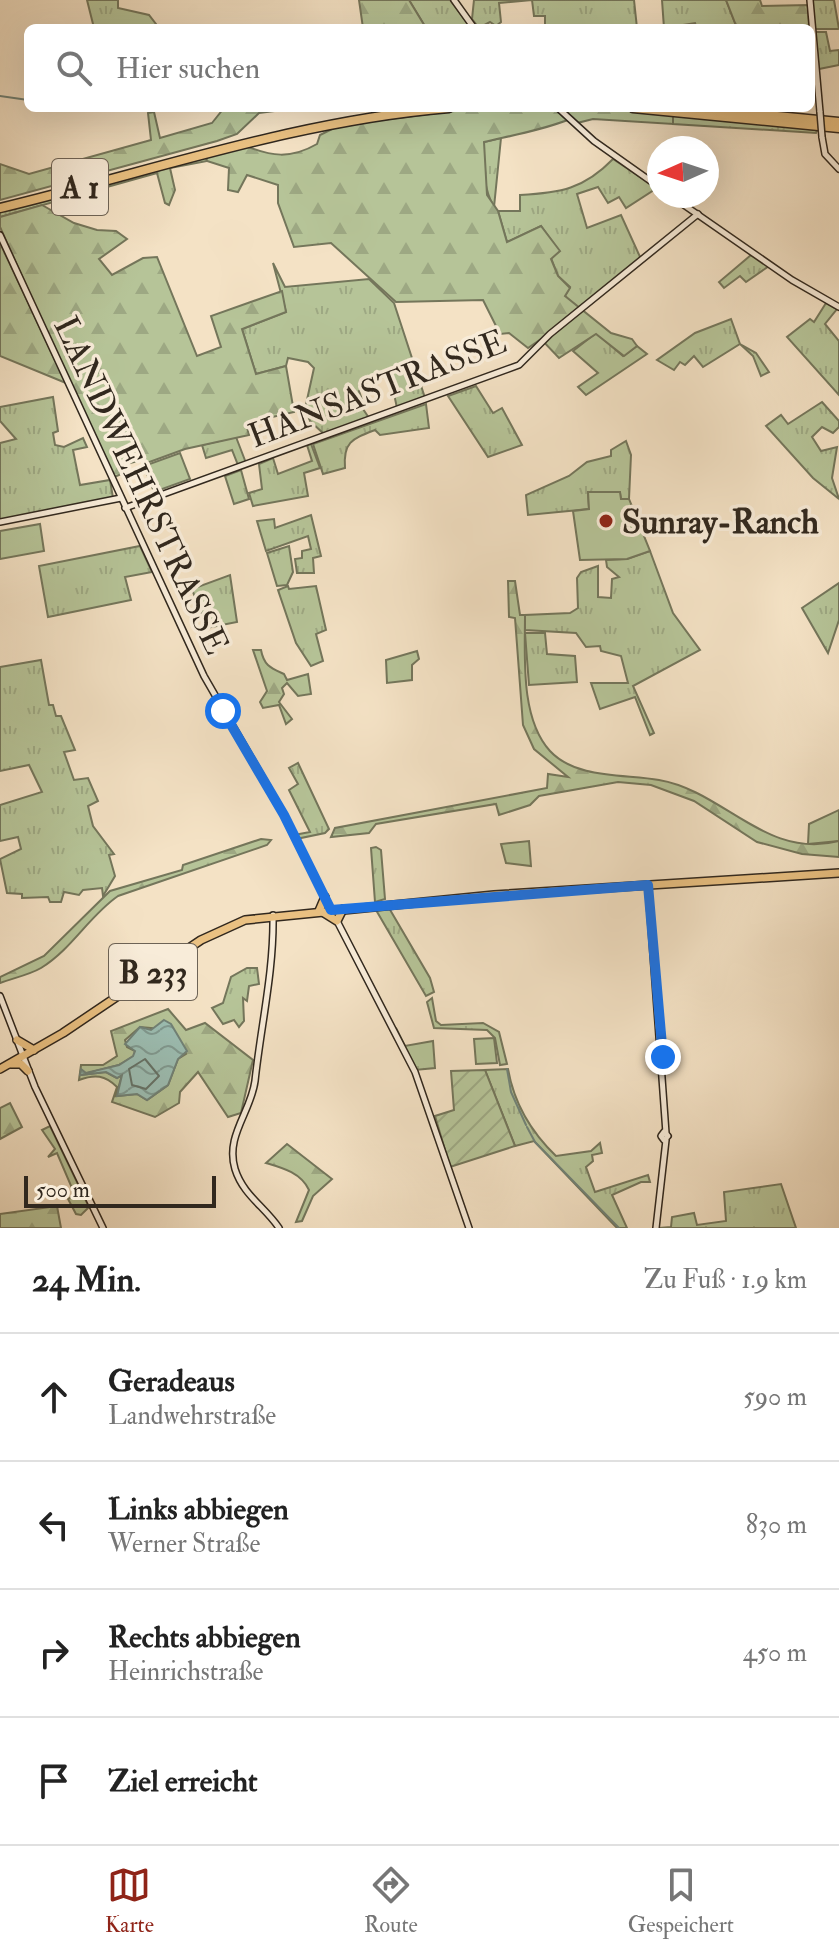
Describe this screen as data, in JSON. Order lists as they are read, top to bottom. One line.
{"streets":{"highway":["A 1"],"main road":["B 233"],"street":["HANSASTRASSE","LANDWEHRSTRASSE"]},"crossings":[["HANSASTRASSE","LANDWEHRSTRASSE"],["LANDWEHRSTRASSE","B 233"]],"places":["Sunray-Ranch"],"scale_bar":"500 m","north":"left","page":{"search":"Hier suchen","scale":"500 m","heading":["24 Min.","Zu Fuß · 1.9 km"],"list":[["Geradeaus","Landwehrstraße","590 m"],["Links abbiegen","Werner Straße","830 m"],["Rechts abbiegen","Heinrichstraße","450 m"],"Ziel erreicht"],"nav":["Karte","Route","Gespeichert"]}}
